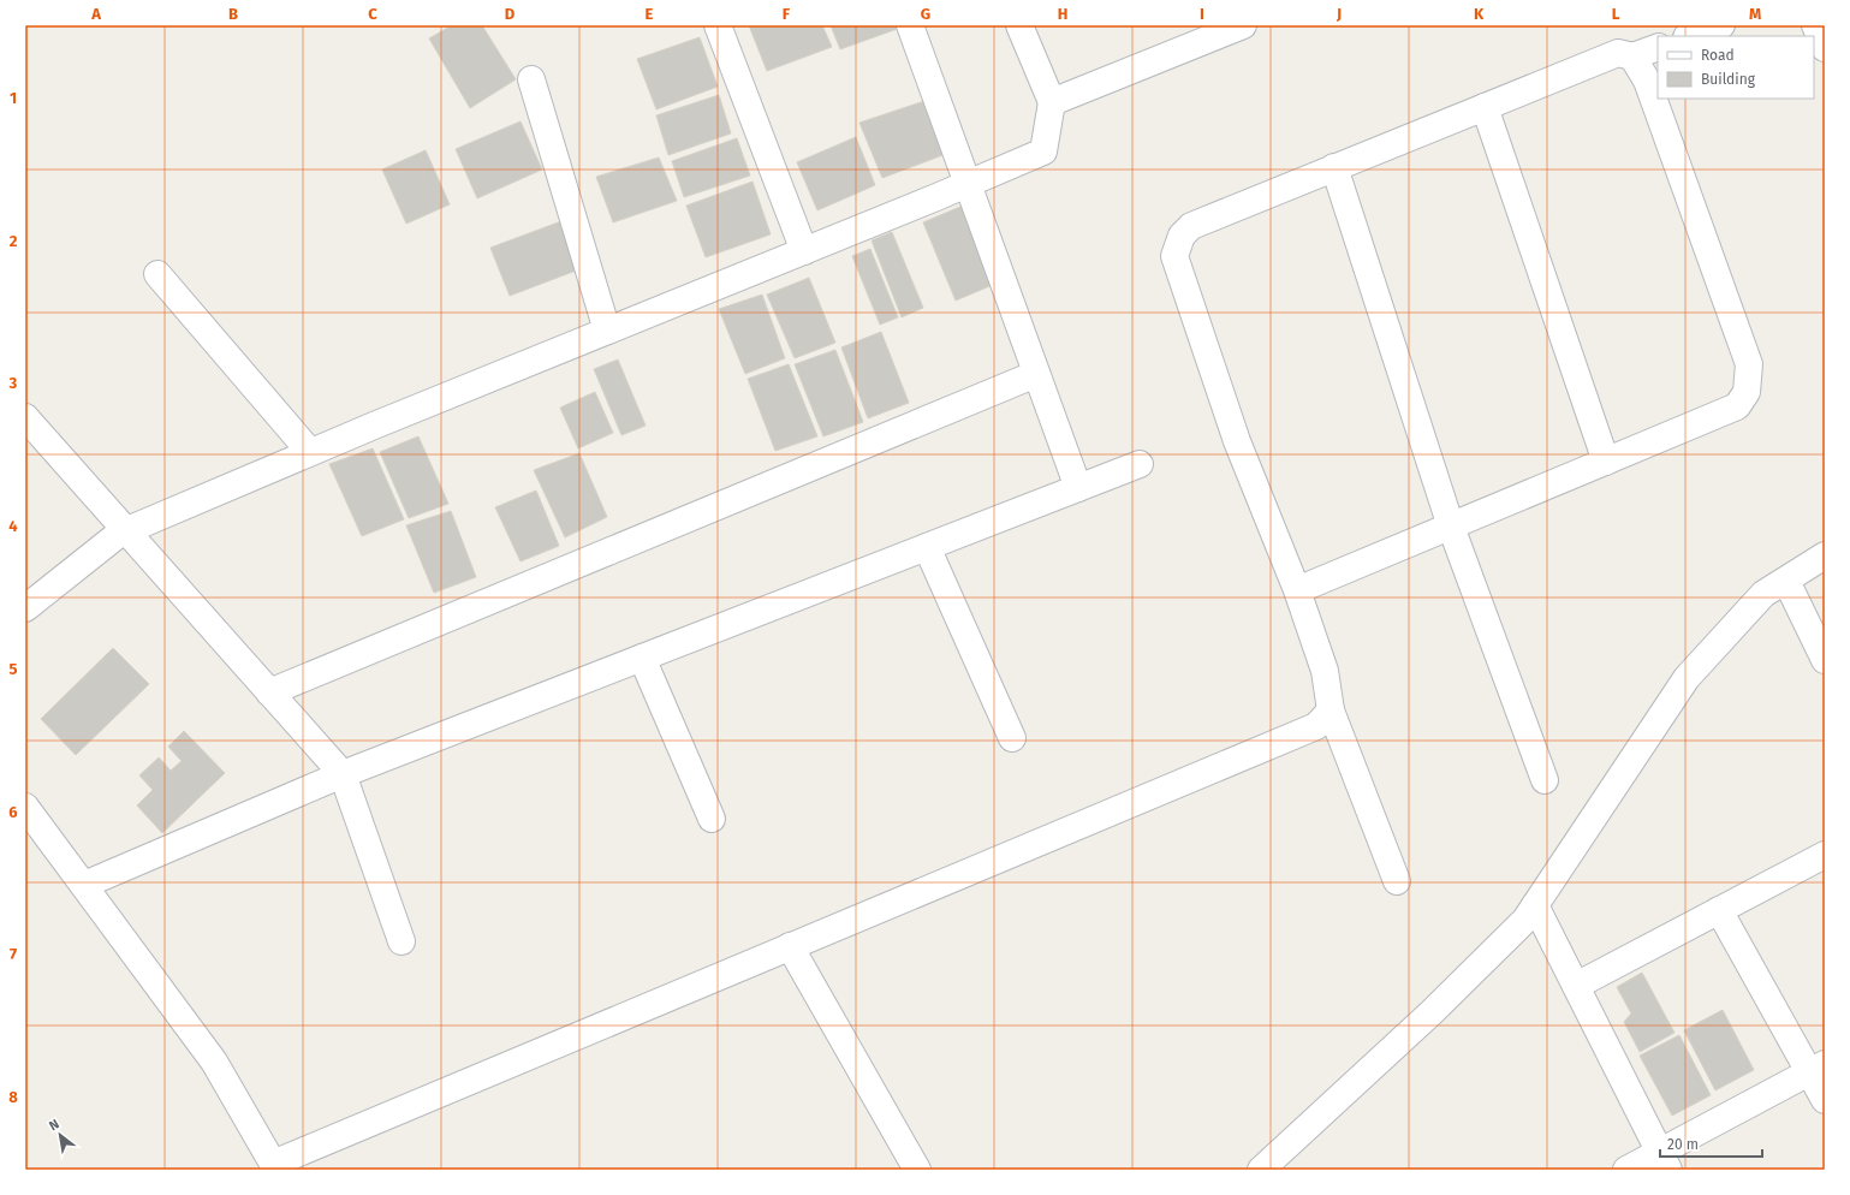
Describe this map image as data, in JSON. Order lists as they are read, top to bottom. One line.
{"legend":["Road","Building"],"scale_bar":"20 m","north":"top left","grid":{"columns":["A","B","C","D","E","F","G","H","I","J","K","L","M"],"rows":["1","2","3","4","5","6","7","8"]}}
